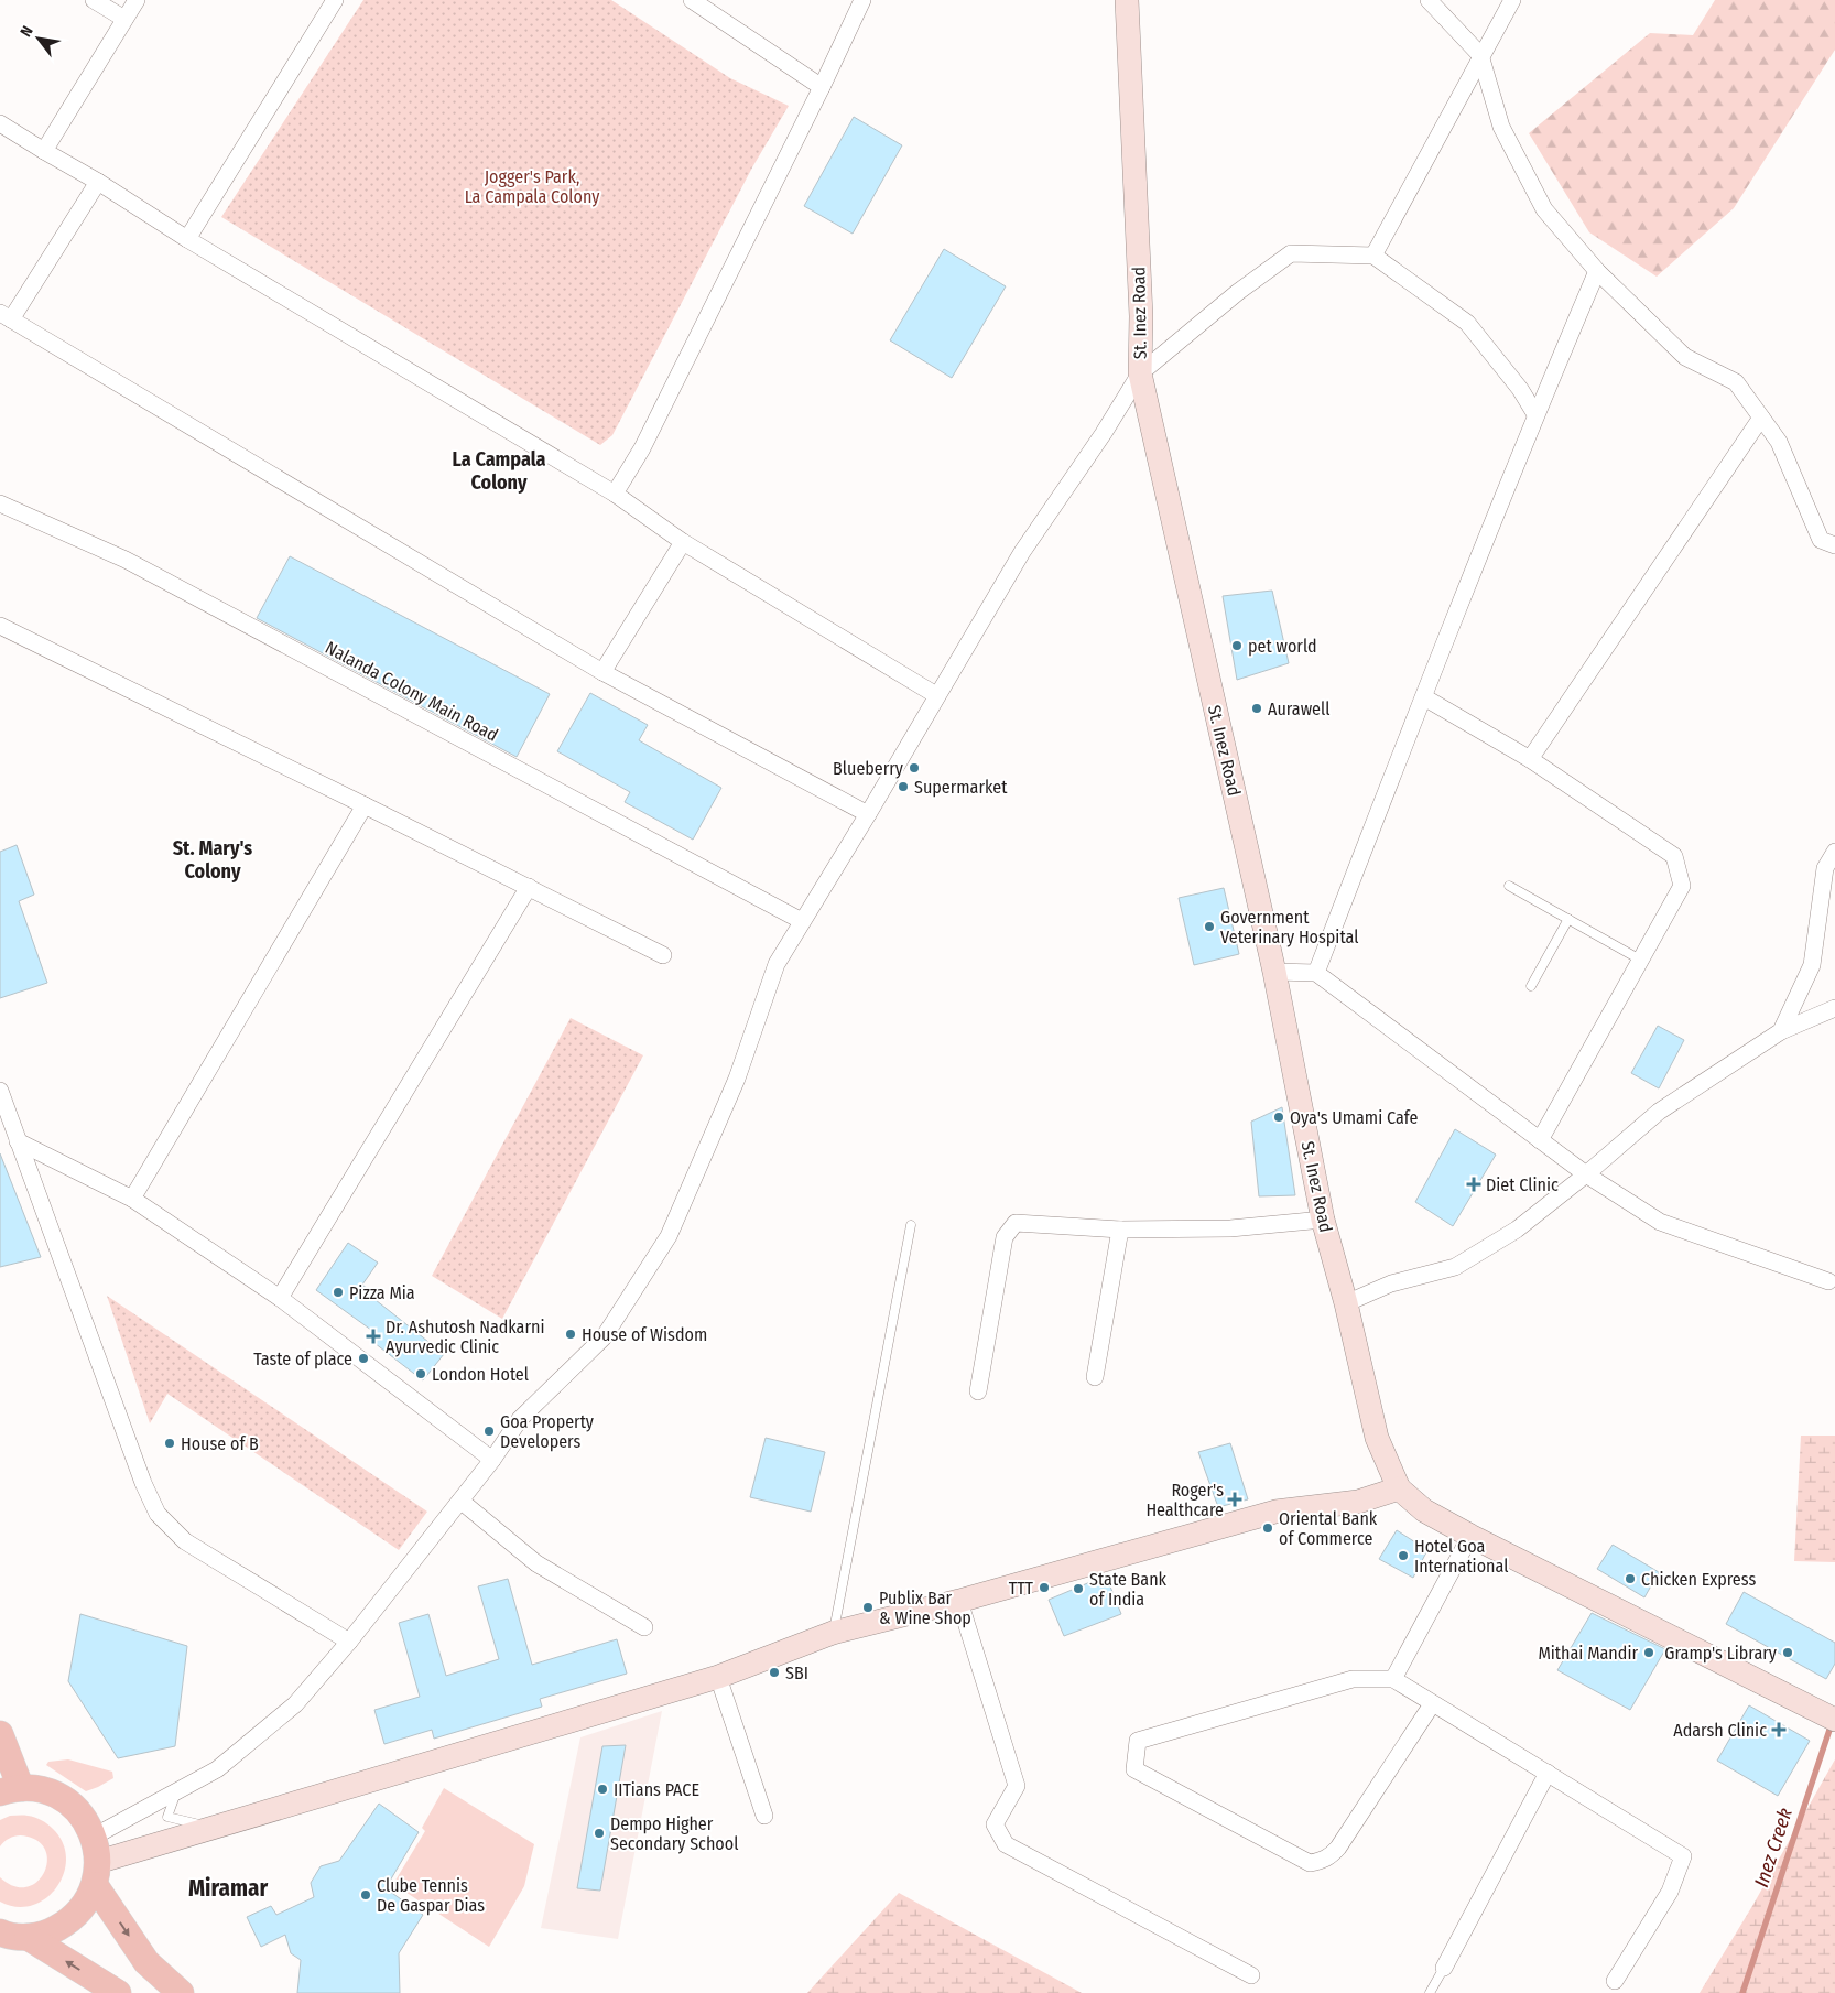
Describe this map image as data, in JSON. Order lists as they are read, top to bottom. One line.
{"streets":{"main road":["St. Inez Road"],"street":["Nalanda Colony Main Road"]},"districts":["La Campala Colony","St. Mary's Colony","Miramar"],"water":["Inez Creek"],"parks":["Jogger's Park, La Campala Colony"],"places":{"other":["pet world","Aurawell","Blueberry","Supermarket","Government Veterinary Hospital","Oya's Umami Cafe","Pizza Mia","House of Wisdom","Taste of place","London Hotel","Goa Property Developers","House of B","Oriental Bank of Commerce","Hotel Goa International","Chicken Express","TTT","State Bank of India","Publix Bar & Wine Shop","Mithai Mandir","Gramp's Library","SBI","IITians PACE","Dempo Higher Secondary School","Clube Tennis De Gaspar Dias"],"health":["Diet Clinic","Dr. Ashutosh Nadkarni Ayurvedic Clinic","Roger's Healthcare","Adarsh Clinic"]},"north":"top left"}
